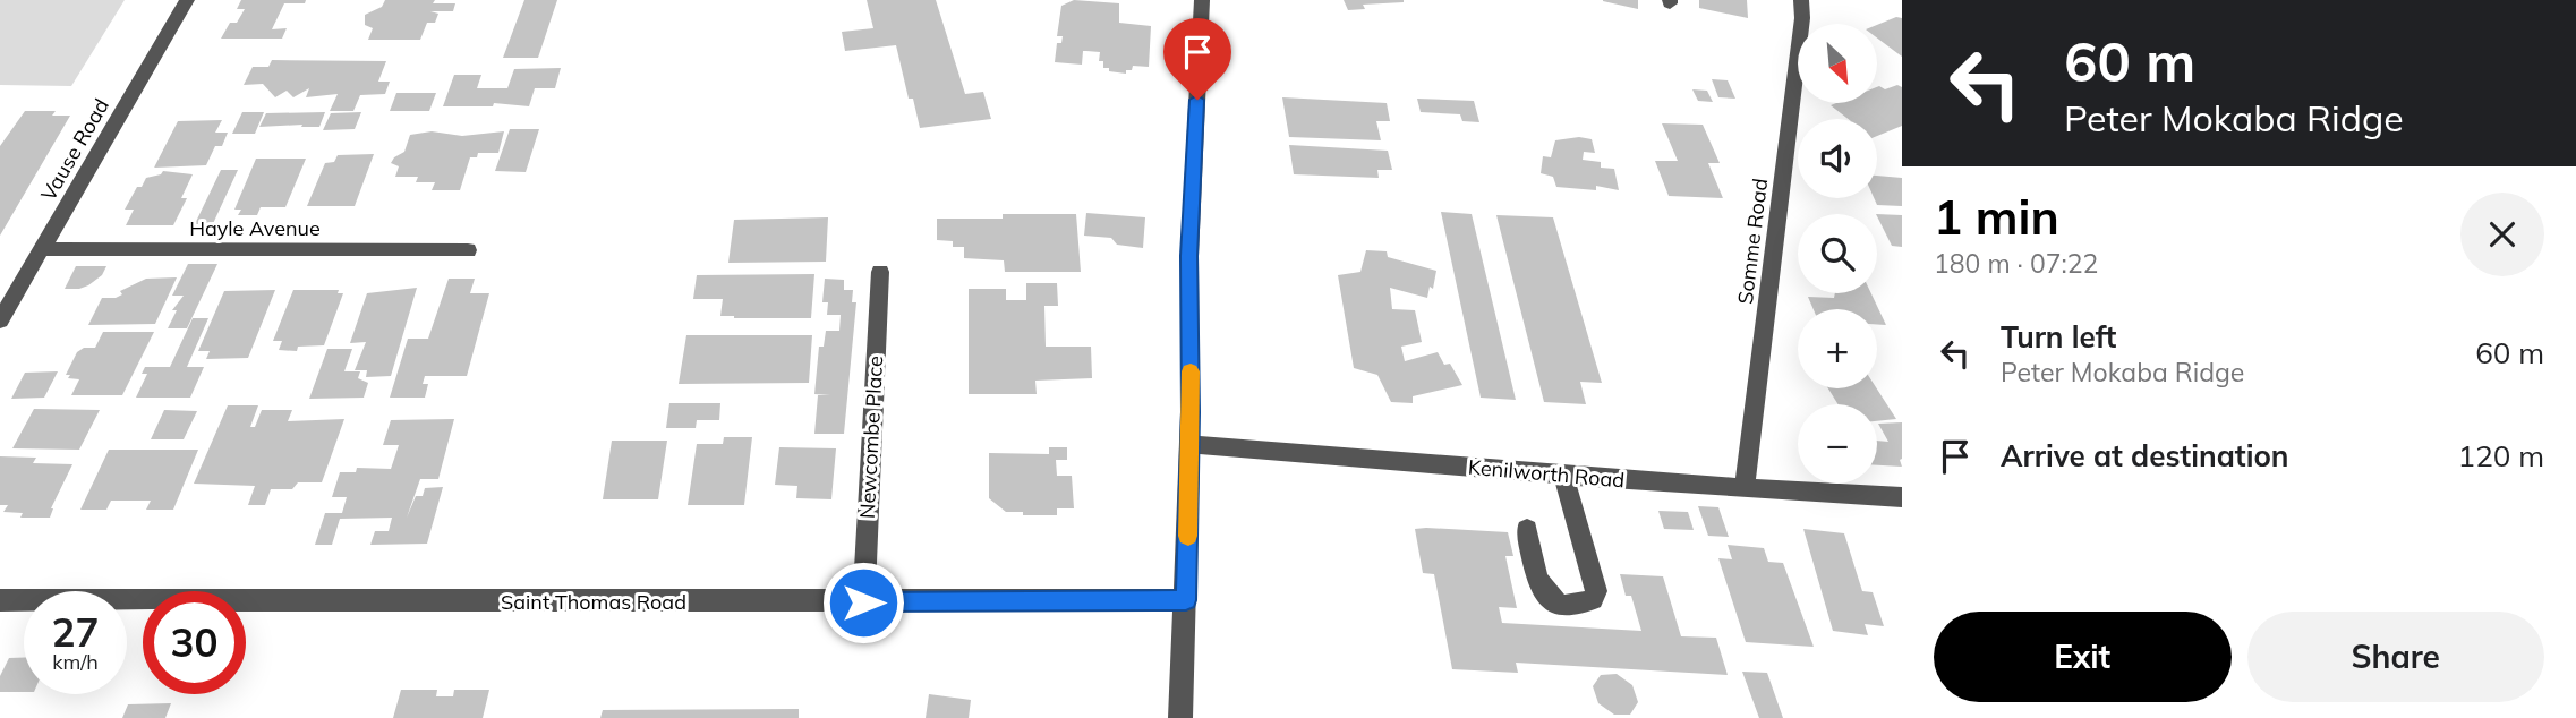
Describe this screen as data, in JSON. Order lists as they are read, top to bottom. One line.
{"streets":{"street":["Vause Road","Hayle Avenue","Somme Road","Newcombe Place","Kenilworth Road","Saint Thomas Road"]},"crossings":[["Vause Road","Hayle Avenue"],["Somme Road","Kenilworth Road"],["Newcombe Place","Saint Thomas Road"]],"north":"bottom right","page":{"turn":["60 m","Peter Mokaba Ridge"],"map_buttons":["+","−"],"heading":["1 min","180 m · 07:22"],"list":[{"name":"Turn left","note":"Peter Mokaba Ridge","value":"60 m"},{"name":"Arrive at destination","value":"120 m"}],"speed":"27 km/h","limit":"30","buttons":["Exit","Share"]}}
